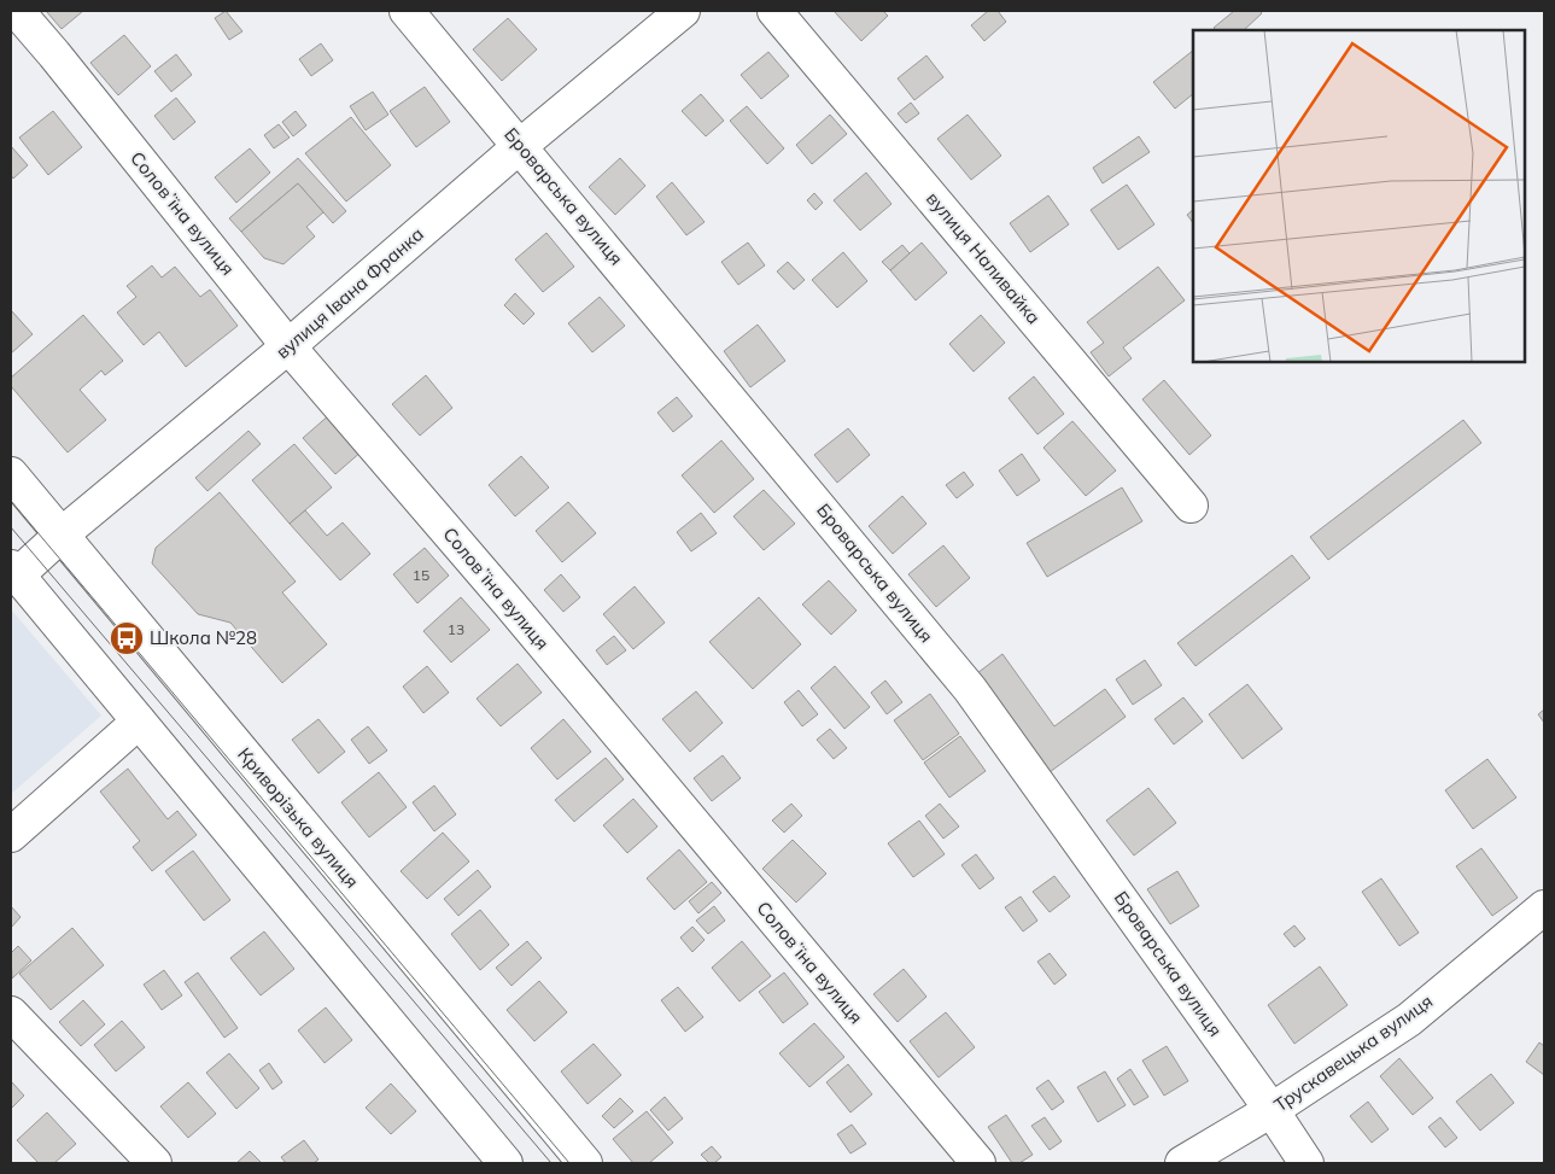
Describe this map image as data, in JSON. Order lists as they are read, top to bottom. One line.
{"streets":{"street":["Броварська вулиця","Соловʼїна вулиця","вулиця Наливайка","вулиця Івана Франка","Криворізька вулиця","Трускавецька вулиця"]},"crossings":[["Броварська вулиця","вулиця Івана Франка"],["Броварська вулиця","Трускавецька вулиця"],["Соловʼїна вулиця","вулиця Івана Франка"],["вулиця Івана Франка","Криворізька вулиця"]],"places":{"bus stop":["Школа №28"]},"house_numbers":["15","13"]}
